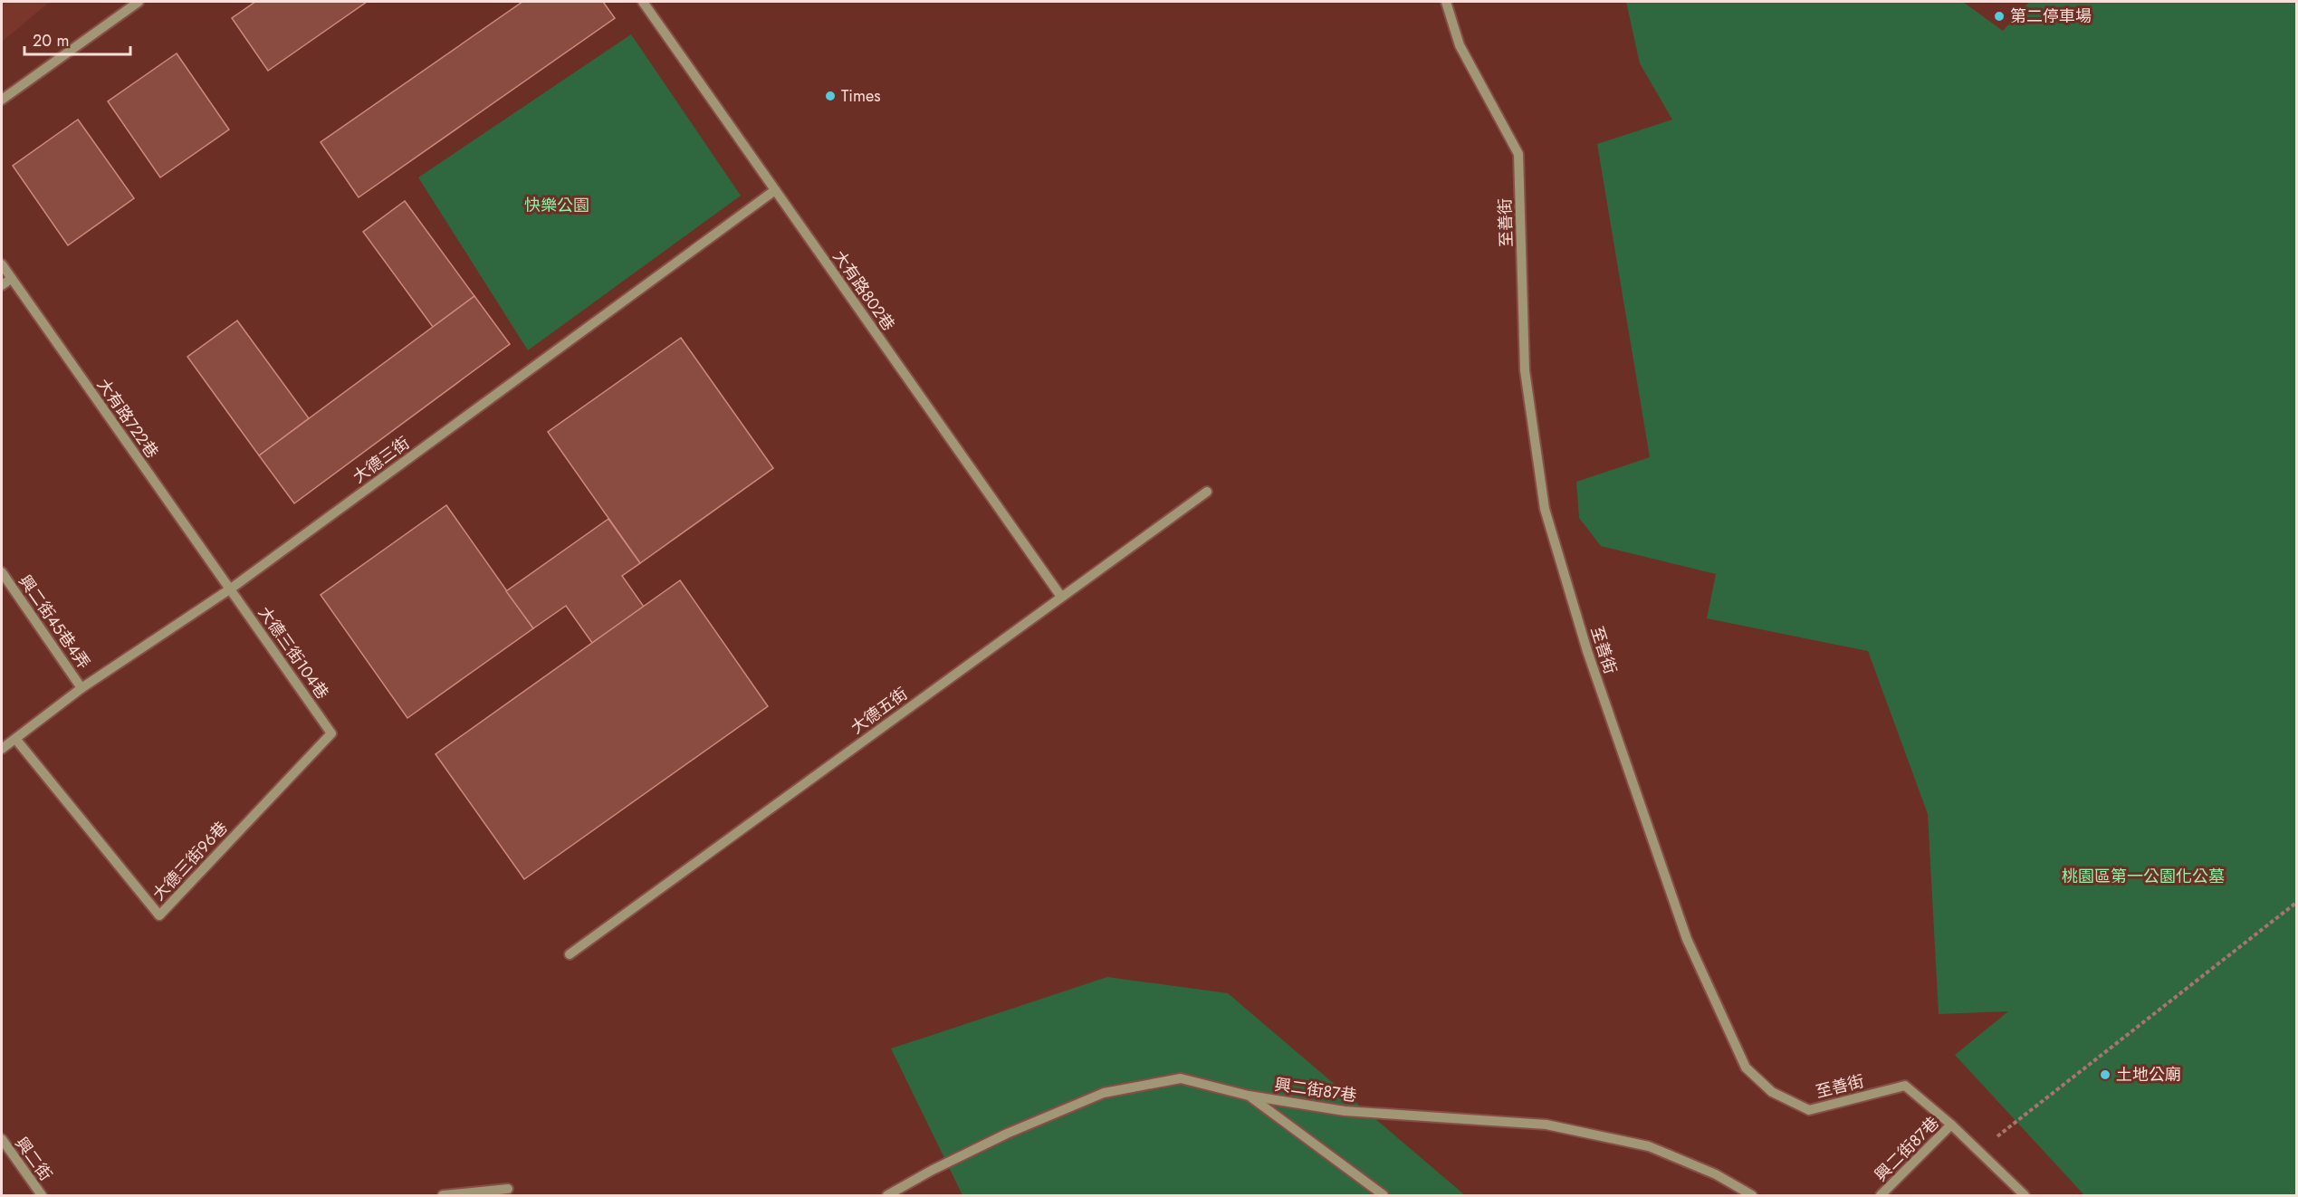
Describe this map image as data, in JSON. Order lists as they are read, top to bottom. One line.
{"streets":{"street":["至善街","大有路802巷","大有路722巷","大德三街","興二街45巷4弄","大德三街104巷","大德五街","大德三街96巷","興二街87巷","興二街"]},"crossings":[["至善街","興二街87巷"],["大有路802巷","大德三街"],["大有路802巷","大德五街"],["大有路722巷","大德三街"],["大有路722巷","大德三街104巷"],["大德三街","興二街45巷4弄"],["大德三街","大德三街104巷"],["大德三街","大德三街96巷"],["大德三街104巷","大德三街96巷"]],"parks":["快樂公園","桃園區第一公園化公墓"],"places":["第二停車場","Times","土地公廟"],"scale_bar":"20 m"}
